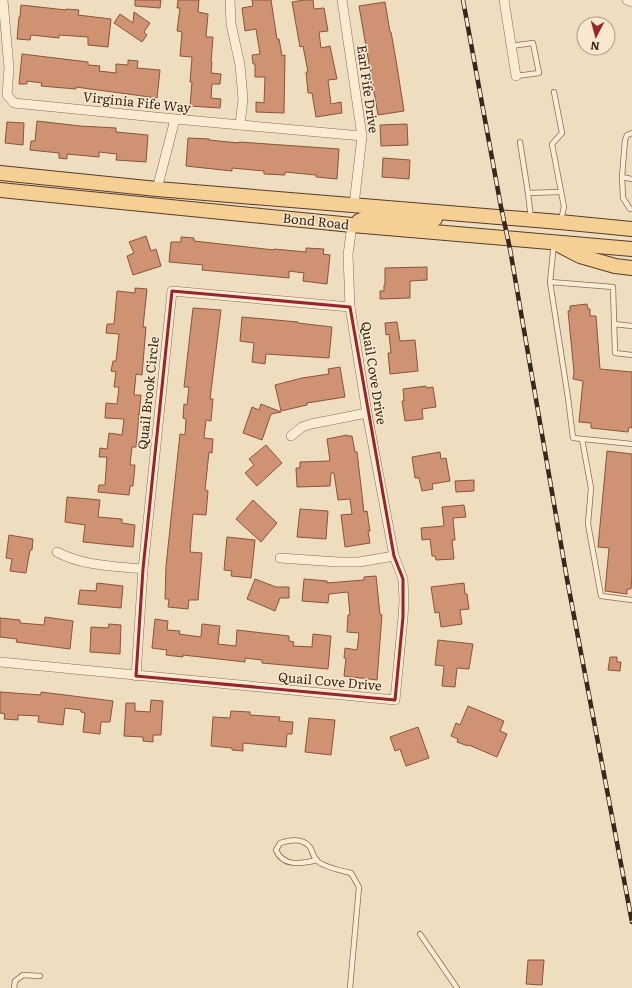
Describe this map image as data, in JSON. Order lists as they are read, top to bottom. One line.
{"streets":{"main road":["Bond Road"],"street":["Earl Fife Drive","Virginia Fife Way","Quail Cove Drive","Quail Brook Circle"]},"crossings":[["Earl Fife Drive","Virginia Fife Way"],["Earl Fife Drive","Bond Road"],["Bond Road","Quail Cove Drive"],["Quail Cove Drive","Quail Brook Circle"]],"north":"bottom"}
